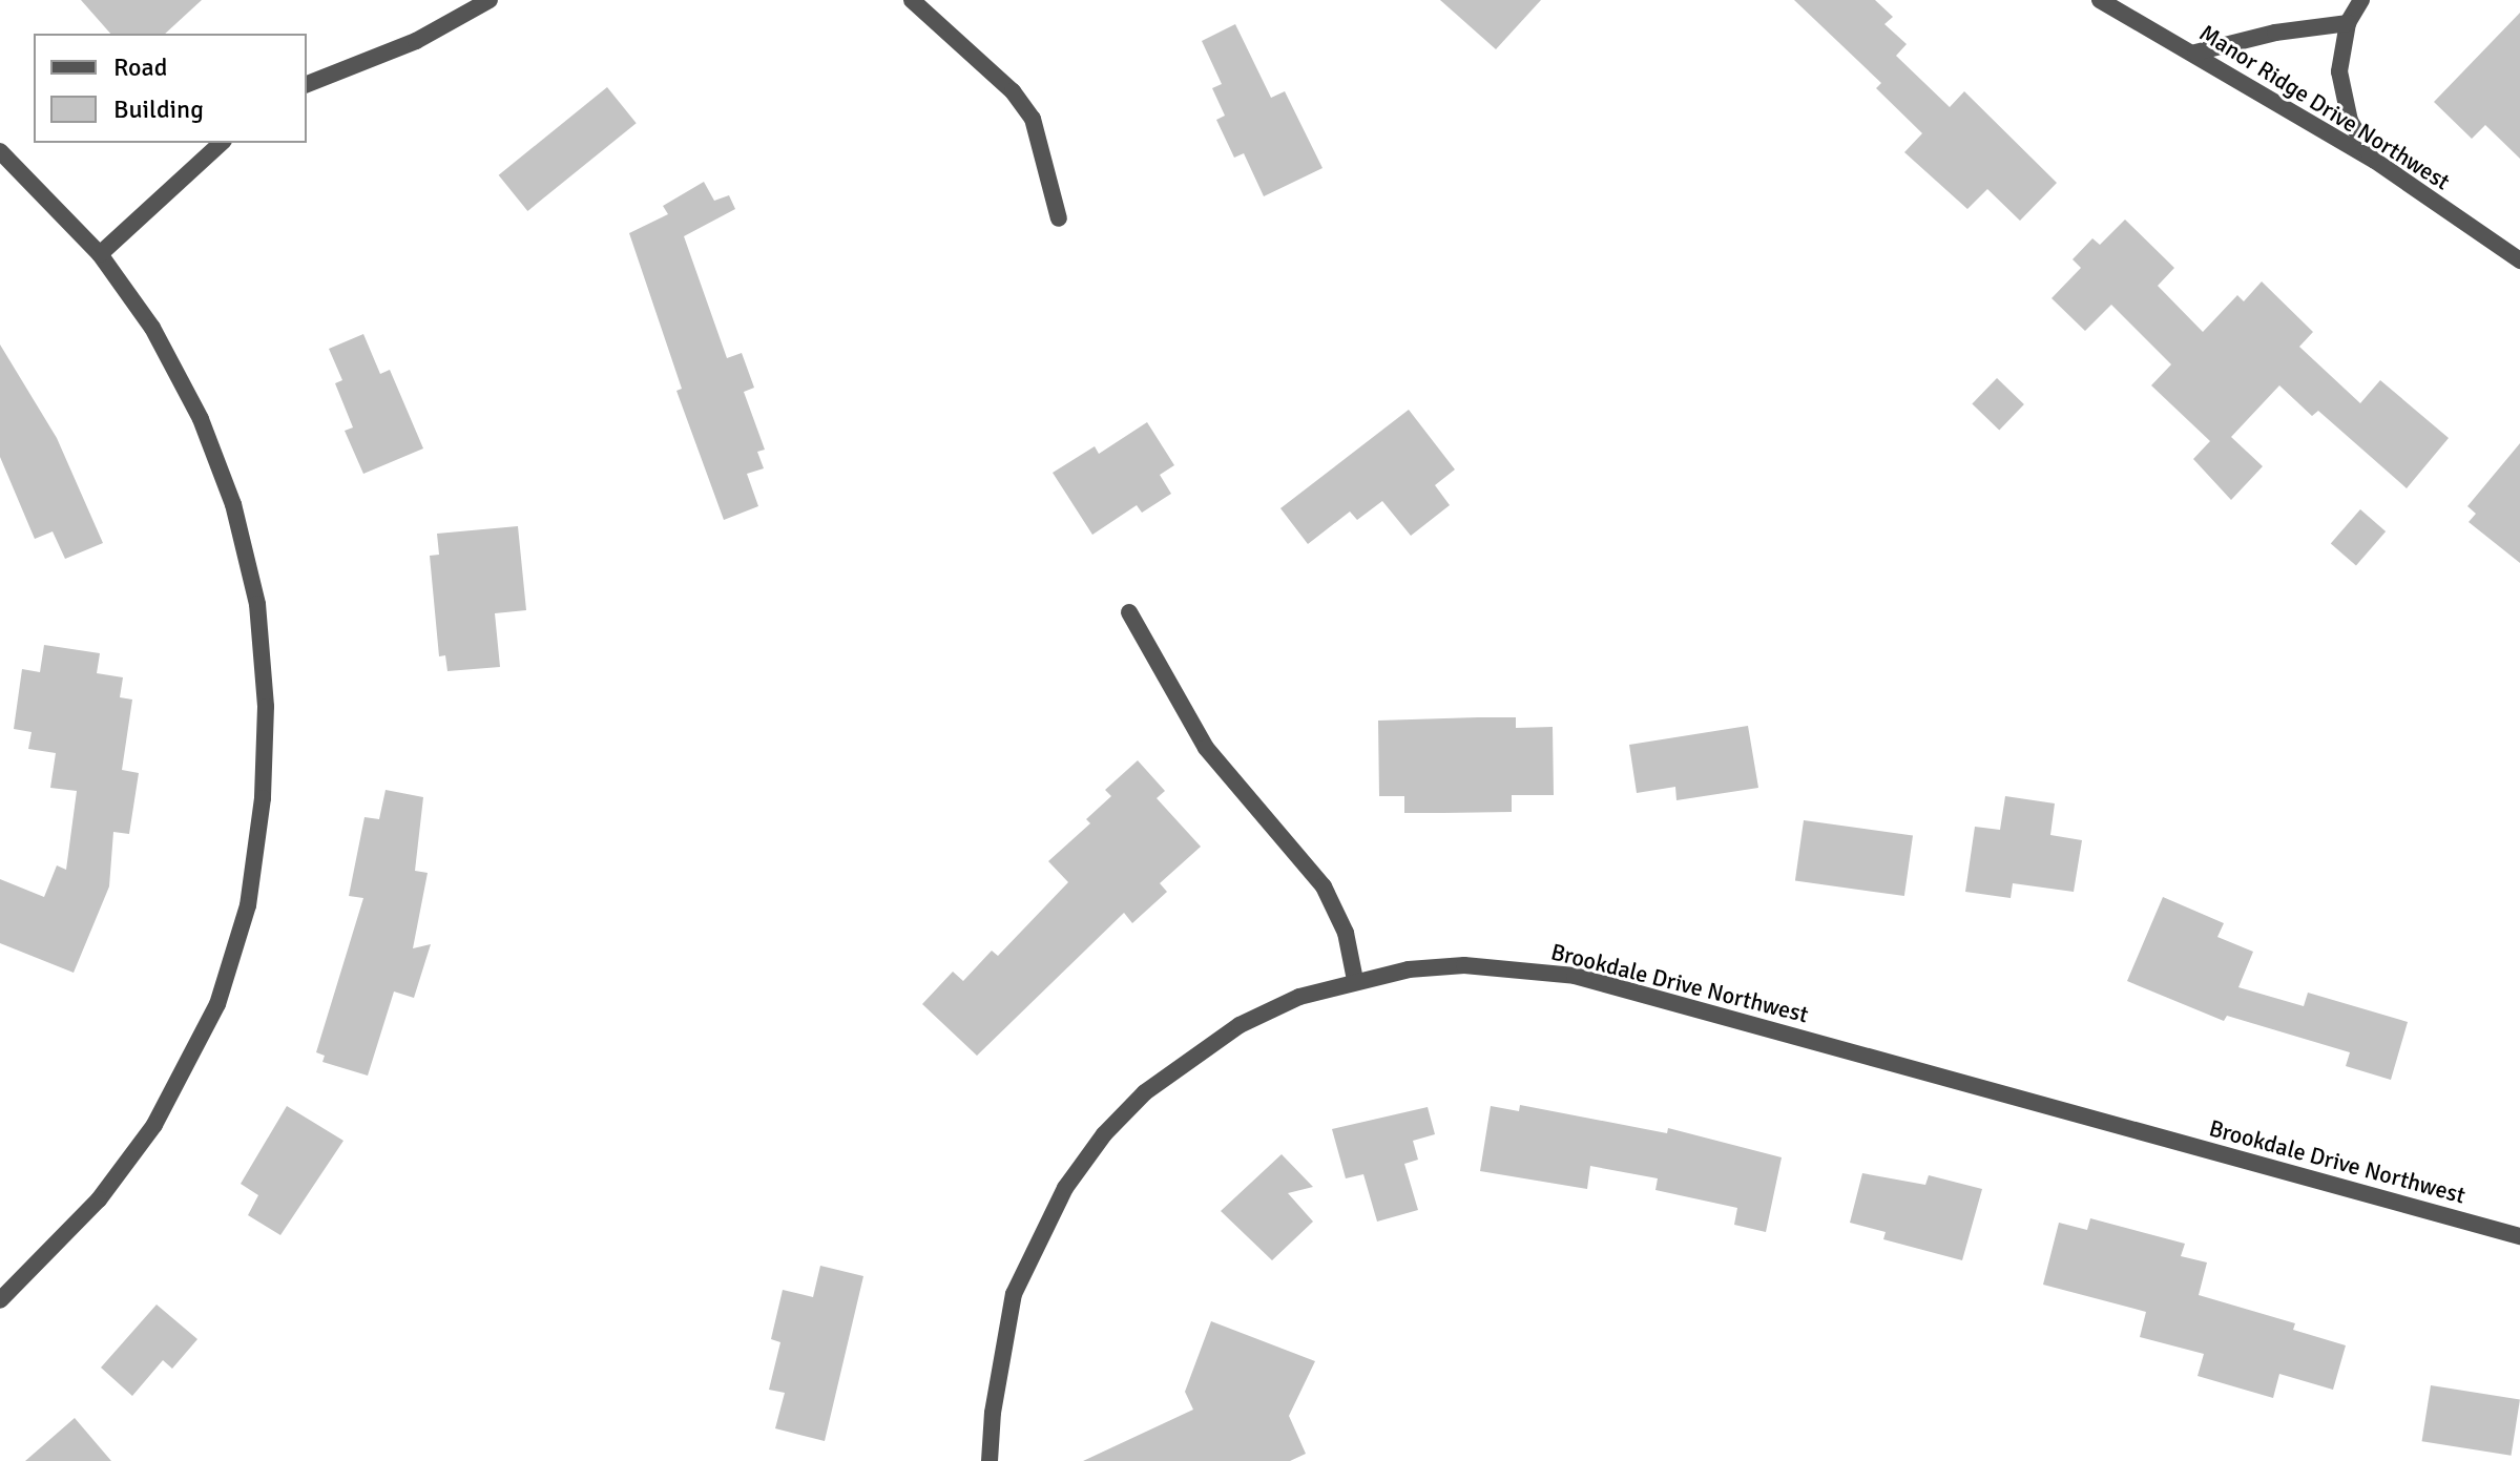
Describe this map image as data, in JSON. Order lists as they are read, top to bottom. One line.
{"streets":{"street":["Manor Ridge Drive Northwest","Brookdale Drive Northwest"]},"legend":["Road","Building"]}
